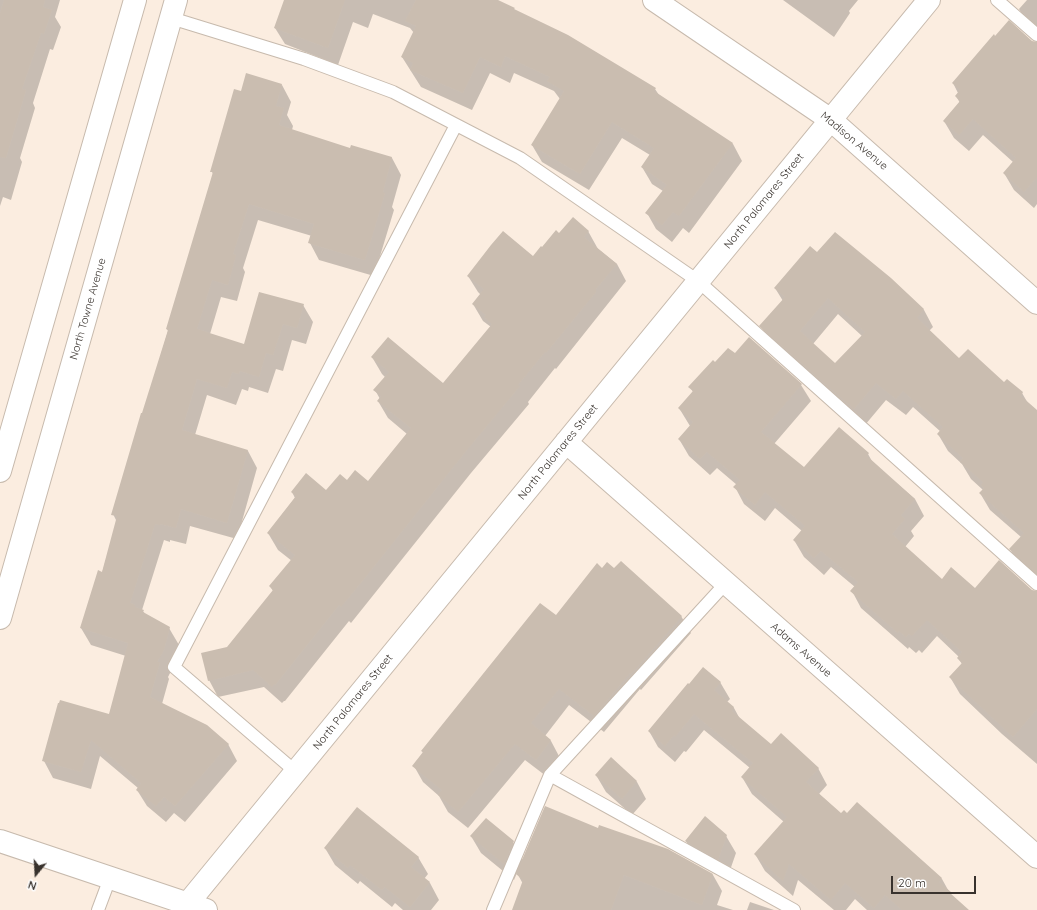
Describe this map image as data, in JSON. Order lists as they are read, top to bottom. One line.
{"streets":{"street":["Madison Avenue","North Palomares Street","North Towne Avenue","Adams Avenue"]},"crossings":[["Madison Avenue","North Palomares Street"],["North Palomares Street","Adams Avenue"]],"scale_bar":"20 m","north":"bottom"}
